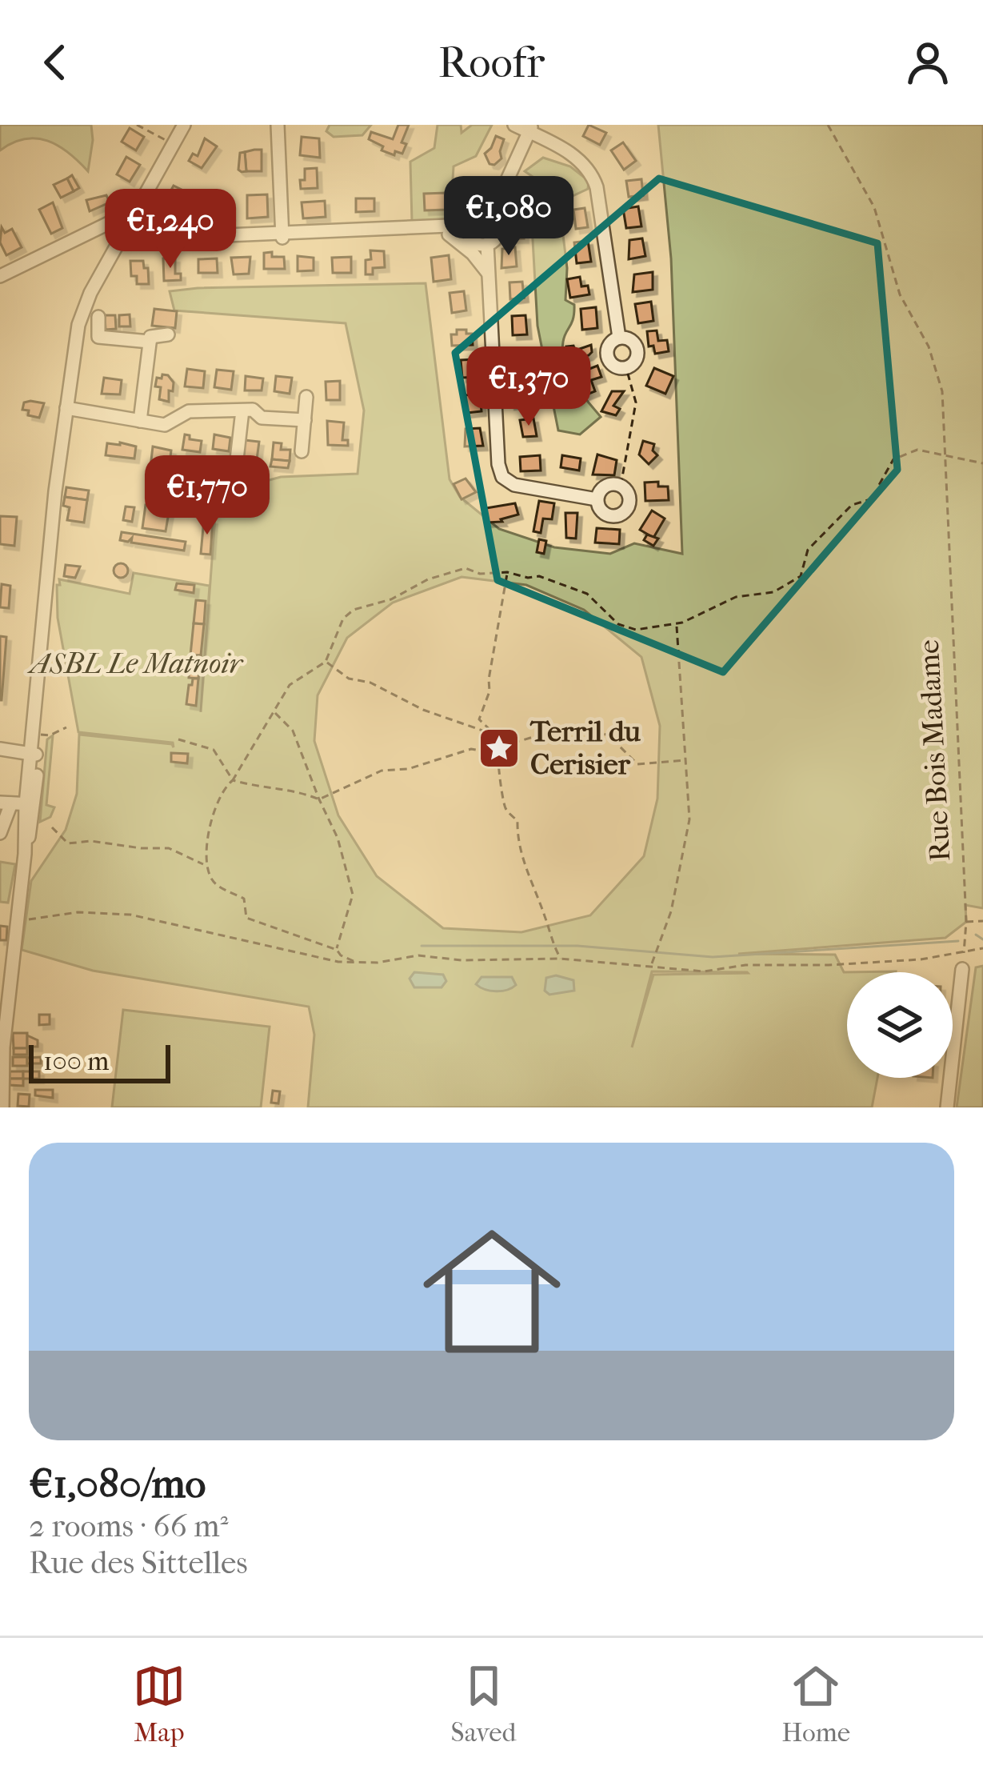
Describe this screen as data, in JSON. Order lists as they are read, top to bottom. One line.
{"streets":{"path":["Rue Bois Madame"]},"parks":["ASBL Le Matnoir"],"places":{"place":["Terril du Cerisier"]},"scale_bar":"100 m","page":{"header":"Roofr","price":["€1,080","€1,240","€1,370","€1,770"],"scale":"100 m","list":[{"name":"€1,080/mo","note":"2 rooms · 66 m² · Rue des Sittelles"}],"tabs":["Map","Saved","Home"]}}
